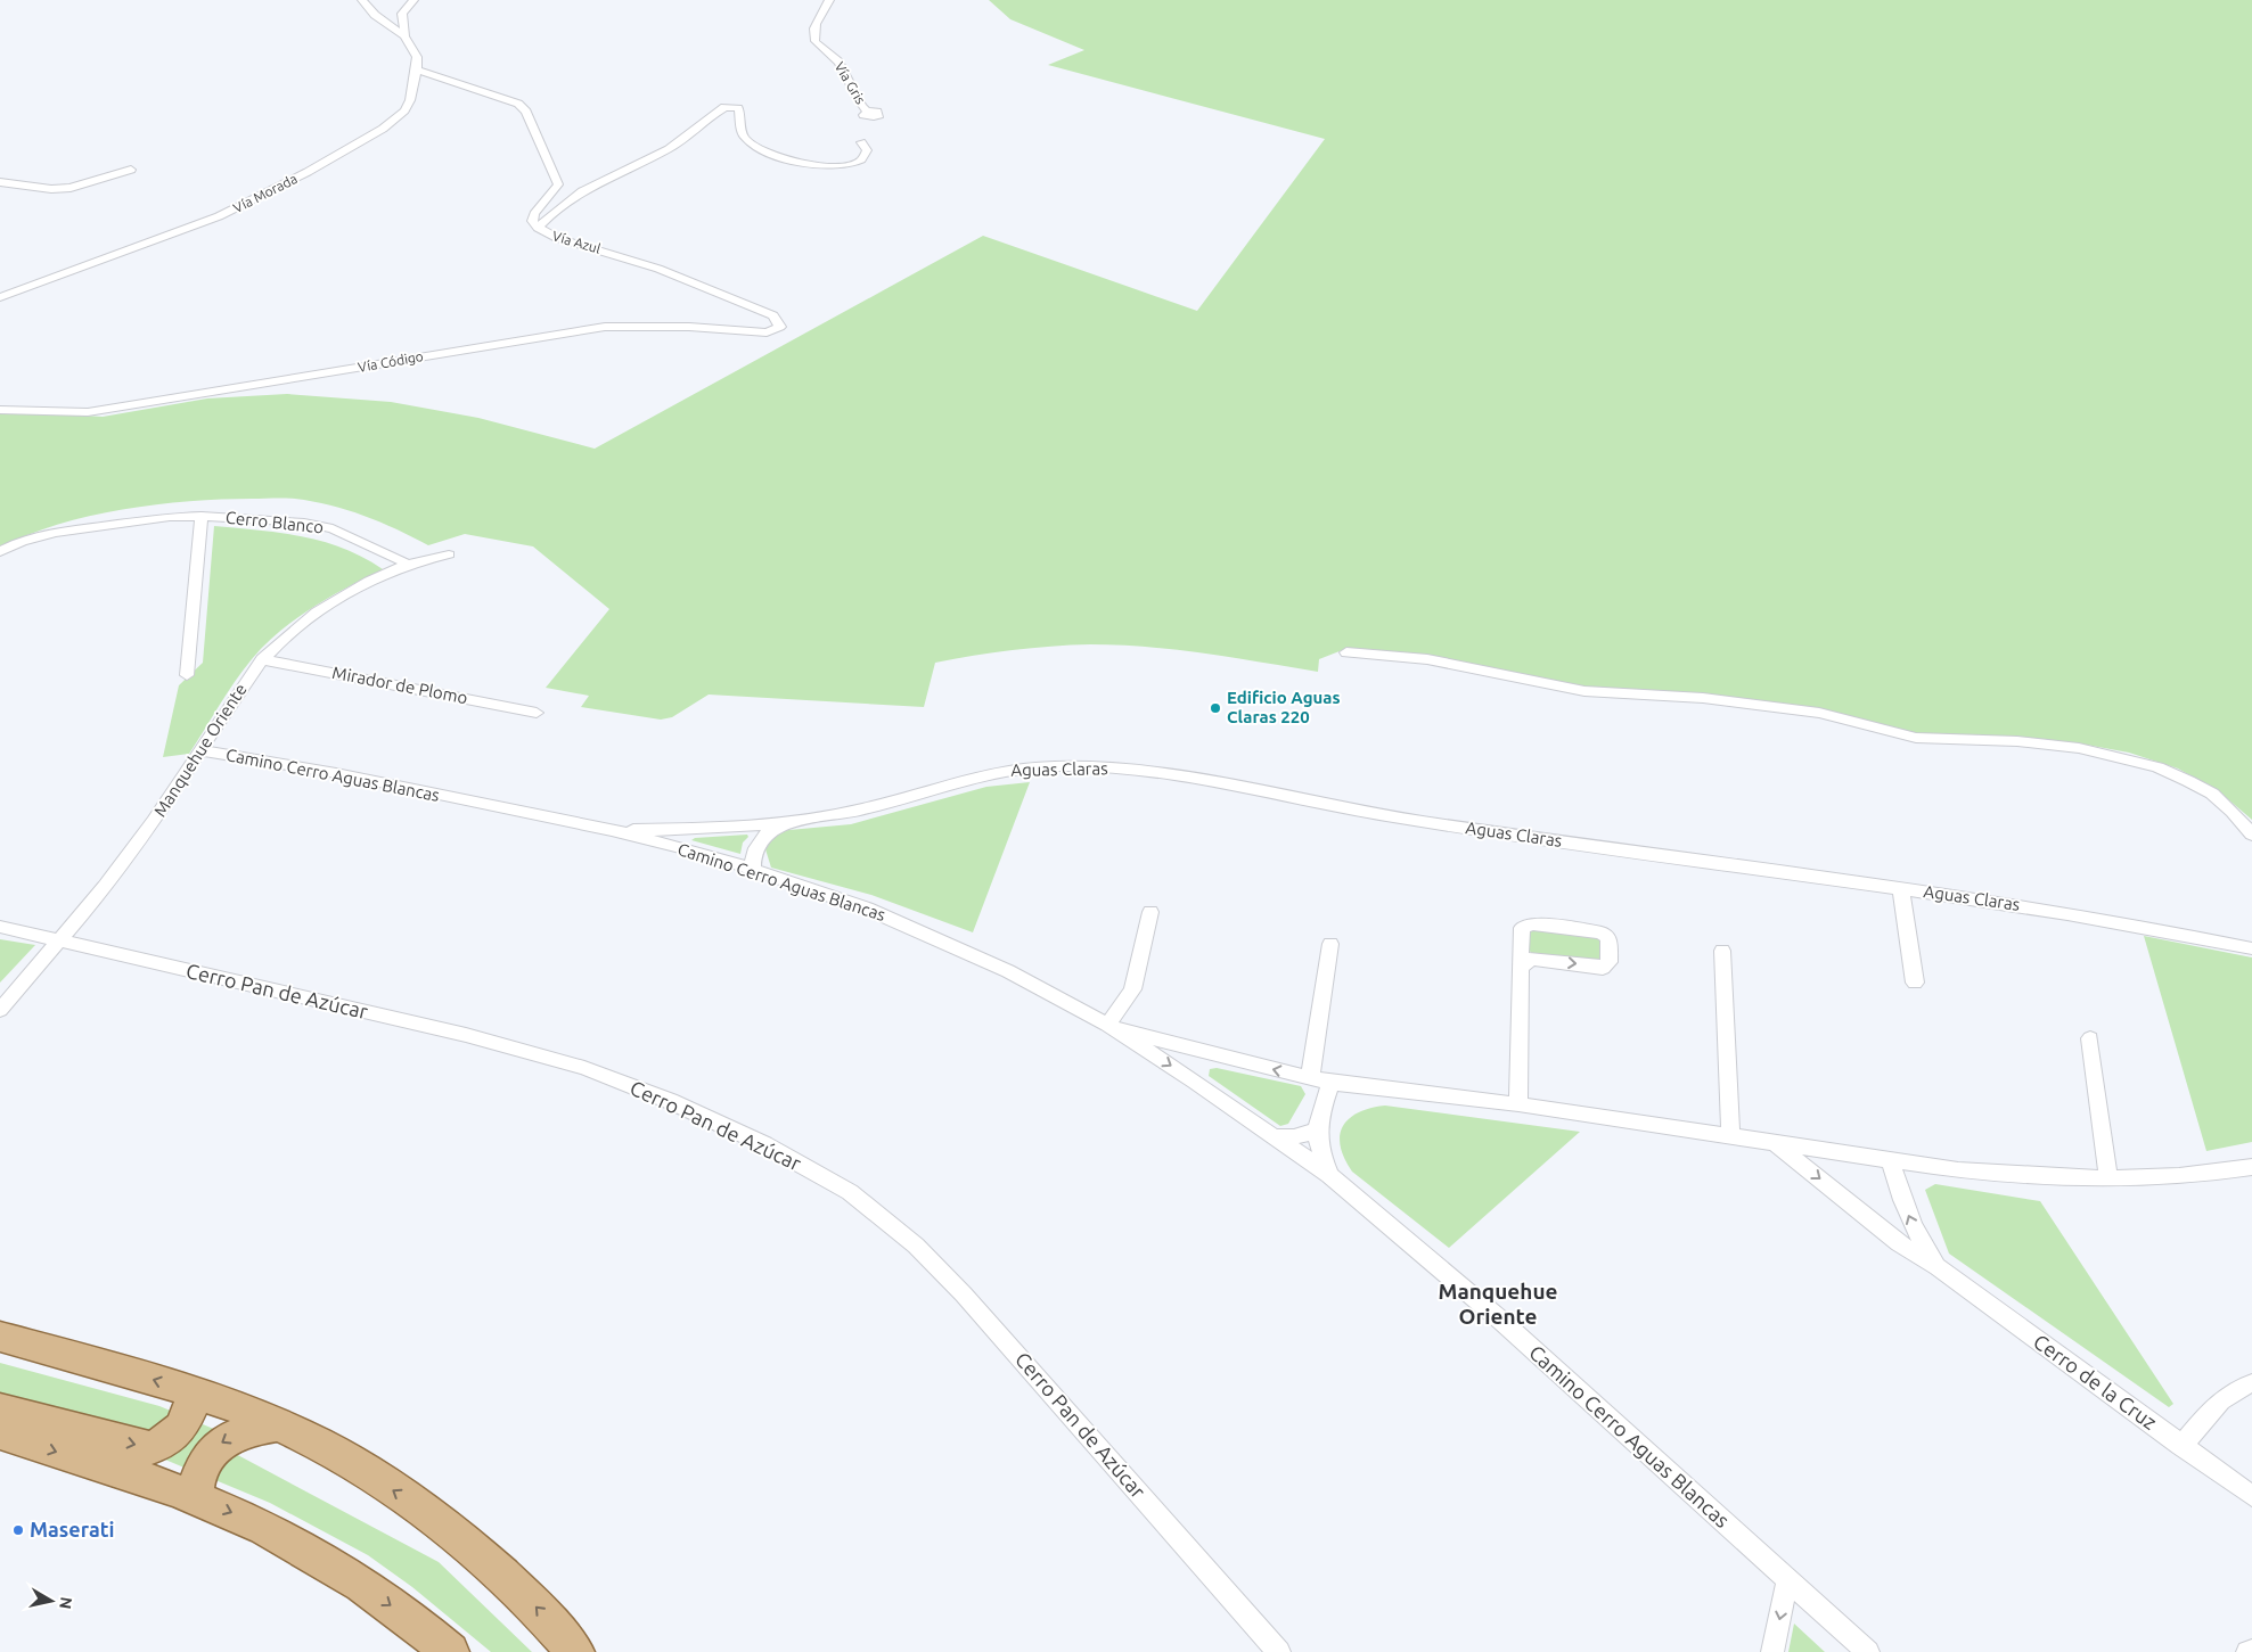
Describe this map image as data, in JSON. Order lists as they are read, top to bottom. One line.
{"streets":{"street":["Vía Gris","Vía Morada","Vía Azul","Vía Código","Cerro Blanco","Mirador de Plomo","Manquehue Oriente","Aguas Claras","Camino Cerro Aguas Blancas","Cerro Pan de Azúcar","Cerro de la Cruz"]},"crossings":[["Vía Morada","Vía Azul"],["Vía Azul","Vía Código"],["Cerro Blanco","Manquehue Oriente"],["Mirador de Plomo","Manquehue Oriente"],["Manquehue Oriente","Camino Cerro Aguas Blancas"],["Manquehue Oriente","Cerro Pan de Azúcar"],["Aguas Claras","Camino Cerro Aguas Blancas"]],"districts":["Manquehue Oriente"],"places":["Edificio Aguas Claras 220","Maserati"],"north":"right"}
